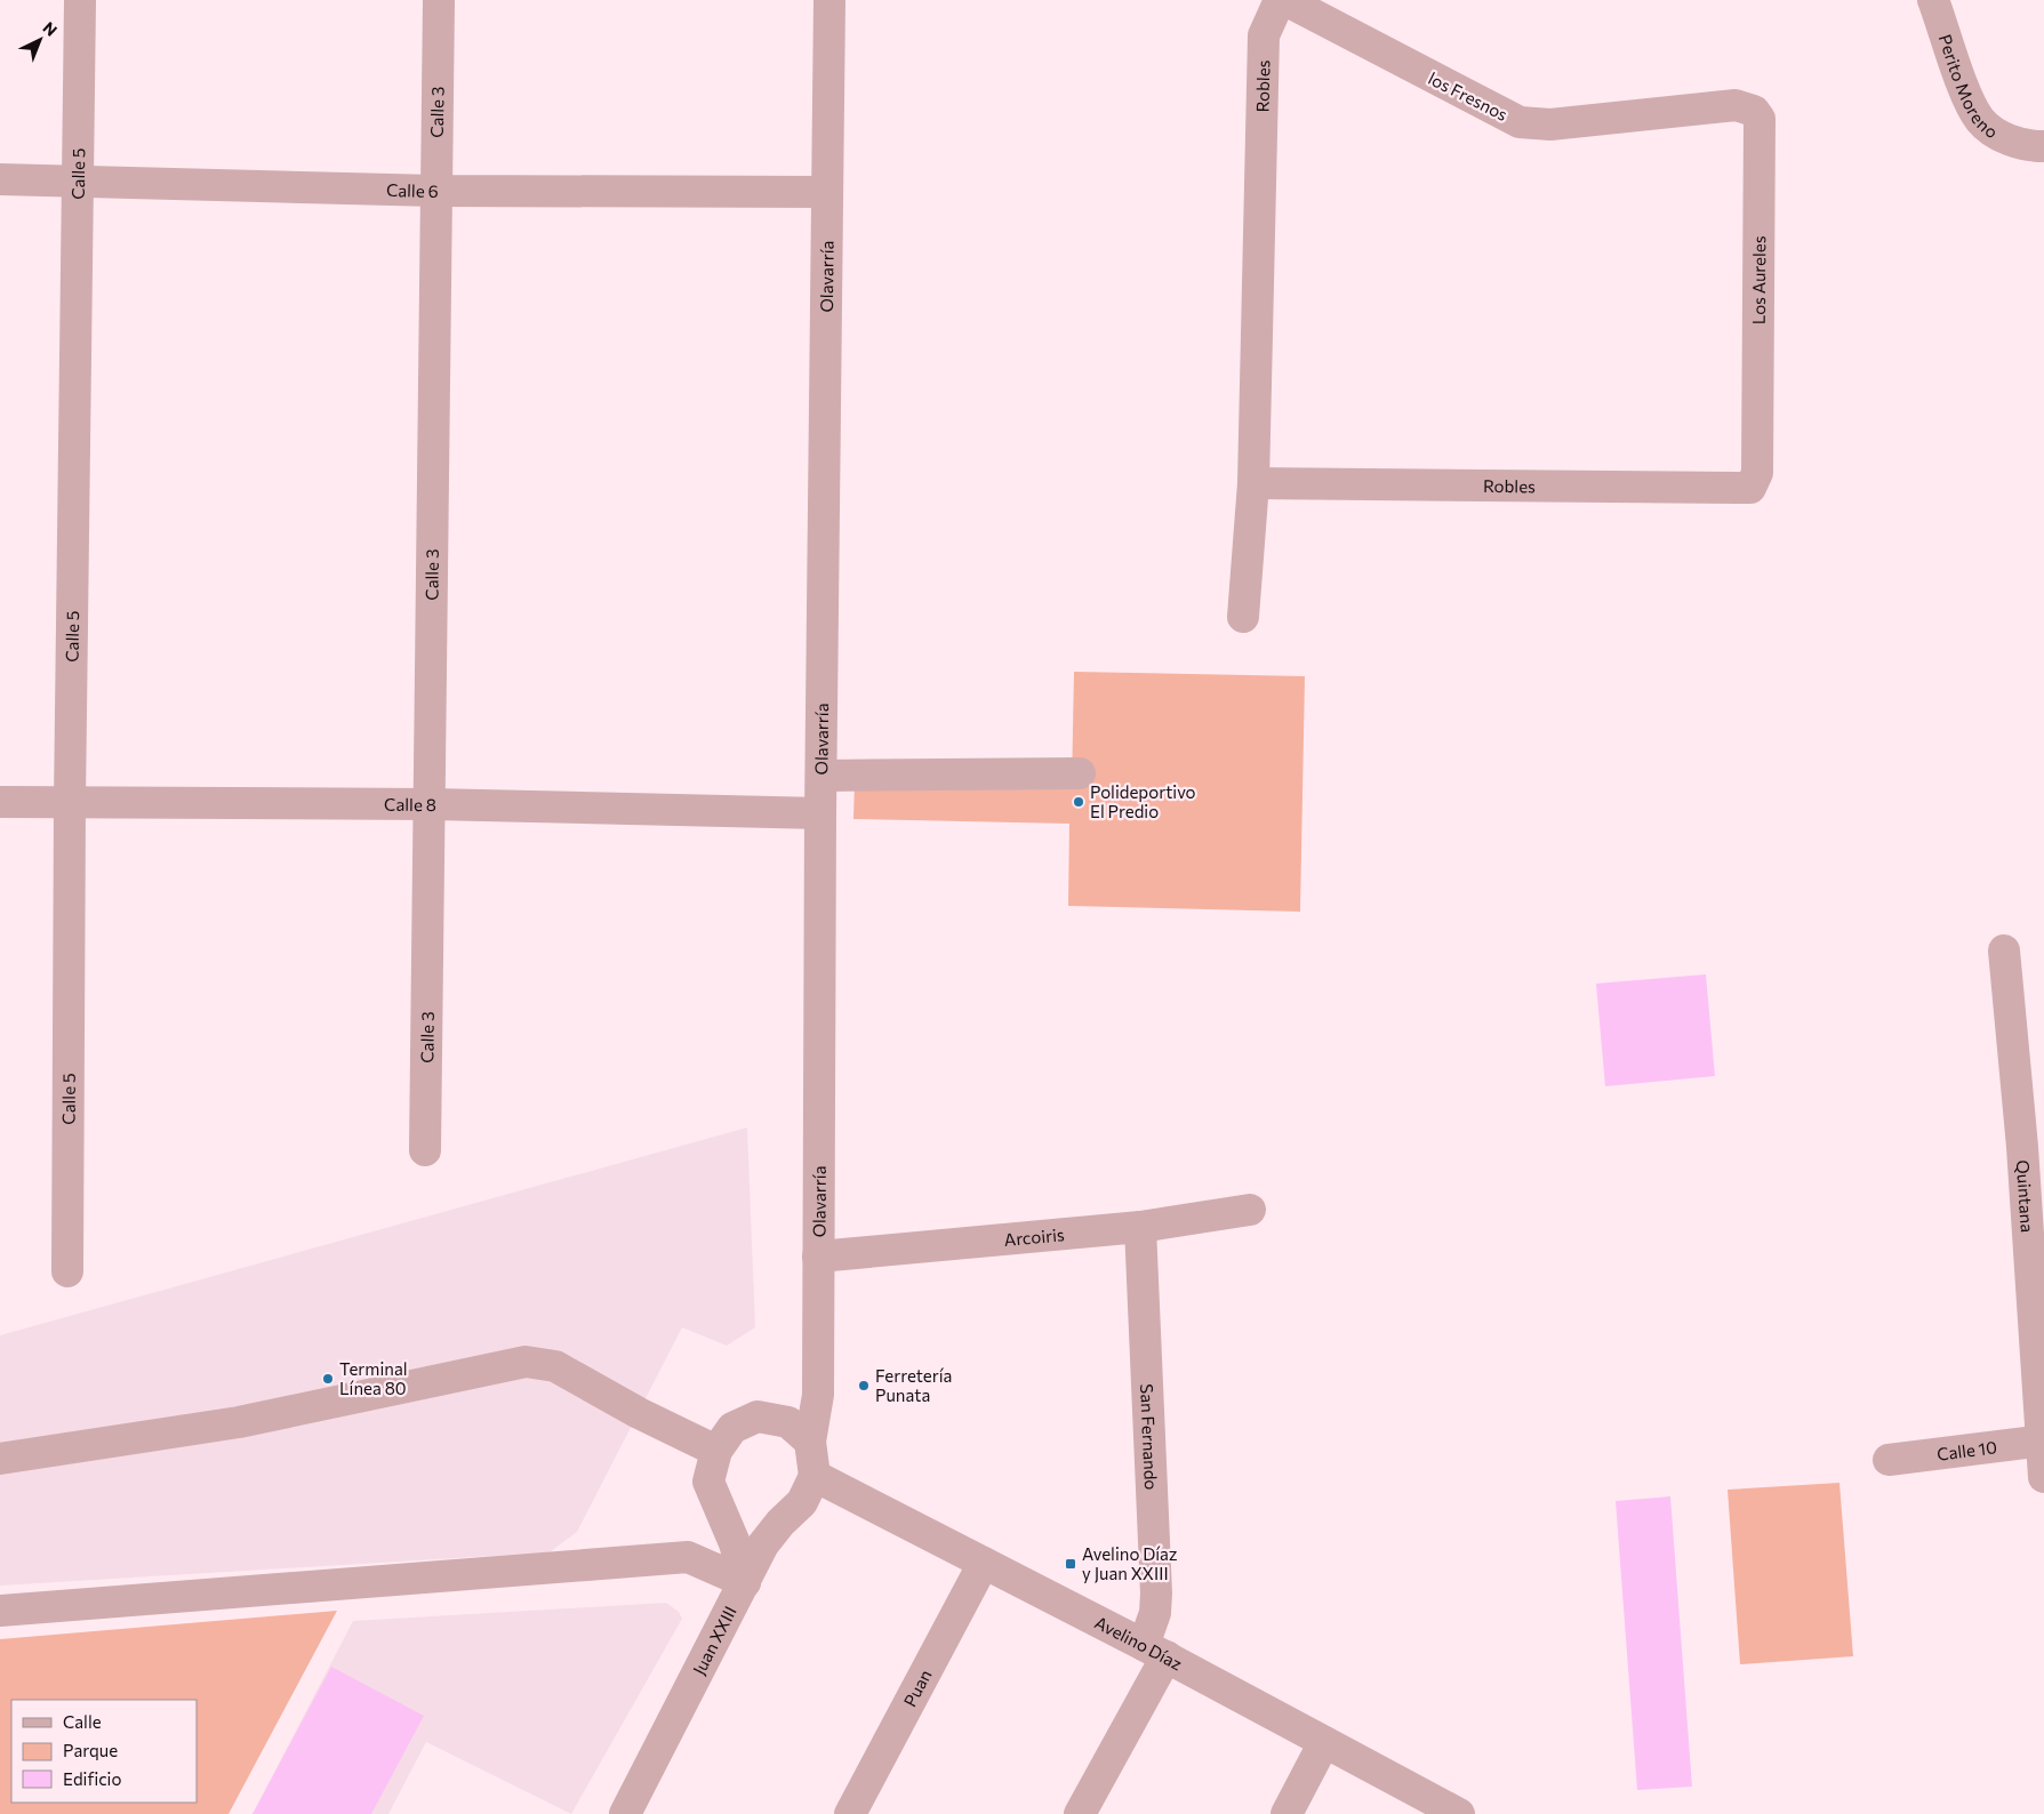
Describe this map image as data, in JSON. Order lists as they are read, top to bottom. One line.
{"streets":{"street":["Perito Moreno","Robles","los Fresnos","Calle 3","Calle 5","Calle 6","Olavarría","Los Aureles","Calle 8","Quintana","Arcoiris","San Fernando","Calle 10","Juan XXIII","Avelino Díaz","Puan"]},"crossings":[["Robles","Los Aureles"],["los Fresnos","Los Aureles"],["Calle 3","Calle 6"],["Calle 3","Calle 8"],["Calle 5","Calle 6"],["Calle 5","Calle 8"],["Calle 6","Olavarría"],["Olavarría","Calle 8"],["Olavarría","Arcoiris"],["Olavarría","Juan XXIII"],["Olavarría","Avelino Díaz"],["Quintana","Calle 10"],["Arcoiris","San Fernando"],["San Fernando","Avelino Díaz"],["Juan XXIII","Avelino Díaz"],["Avelino Díaz","Puan"]],"places":{"other":["Polideportivo El Predio","Terminal Línea 80","Ferretería Punata"],"transit":["Avelino Díaz y Juan XXIII"]},"legend":["Calle","Parque","Edificio"],"north":"top right"}
